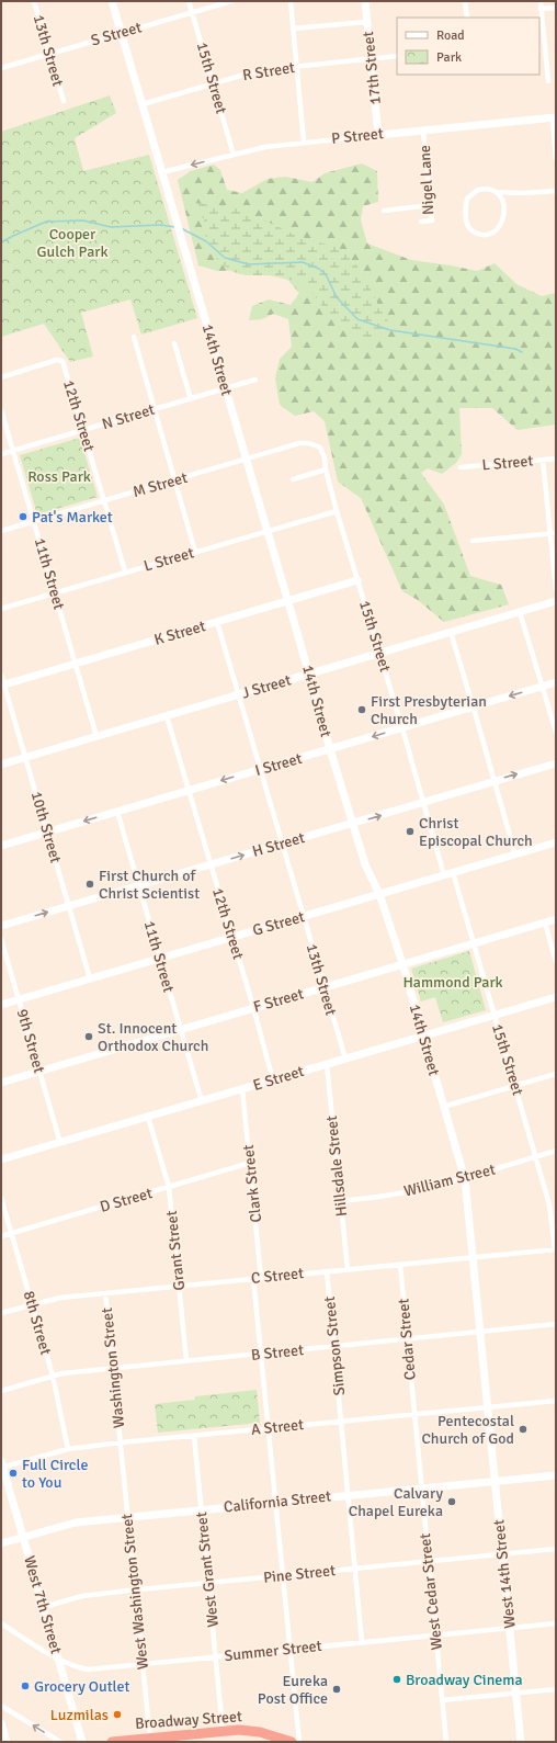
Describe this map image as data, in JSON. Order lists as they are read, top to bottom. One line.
{"streets":{"highway":["Broadway Street"],"street":["S Street","13th Street","17th Street","R Street","15th Street","P Street","Nigel Lane","14th Street","12th Street","N Street","L Street","M Street","11th Street","K Street","J Street","I Street","10th Street","H Street","G Street","F Street","9th Street","E Street","Hillsdale Street","William Street","Clark Street","D Street","Grant Street","C Street","8th Street","Cedar Street","Simpson Street","B Street","Washington Street","A Street","California Street","West Grant Street","Pine Street","West 14th Street","West Washington Street","West Cedar Street","West 7th Street","Summer Street"]},"crossings":[["S Street","13th Street"],["S Street","15th Street"],["S Street","14th Street"],["13th Street","K Street"],["13th Street","J Street"],["13th Street","I Street"],["13th Street","H Street"],["13th Street","G Street"],["13th Street","F Street"],["13th Street","E Street"],["17th Street","R Street"],["17th Street","P Street"],["R Street","15th Street"],["R Street","14th Street"],["15th Street","P Street"],["15th Street","L Street"],["15th Street","M Street"],["15th Street","K Street"],["15th Street","J Street"],["15th Street","I Street"],["15th Street","H Street"],["15th Street","G Street"],["15th Street","F Street"],["15th Street","E Street"],["15th Street","William Street"],["15th Street","C Street"],["P Street","Nigel Lane"],["P Street","14th Street"],["14th Street","N Street"],["14th Street","L Street"],["14th Street","M Street"],["14th Street","K Street"],["14th Street","J Street"],["14th Street","I Street"],["14th Street","H Street"],["14th Street","G Street"],["14th Street","F Street"],["14th Street","E Street"],["14th Street","William Street"],["14th Street","C Street"],["14th Street","B Street"],["14th Street","A Street"],["14th Street","West 14th Street"],["12th Street","N Street"],["12th Street","L Street"],["12th Street","M Street"],["12th Street","J Street"],["12th Street","I Street"],["12th Street","H Street"],["12th Street","G Street"],["12th Street","F Street"],["12th Street","E Street"],["N Street","11th Street"],["L Street","11th Street"],["M Street","11th Street"],["11th Street","K Street"],["11th Street","J Street"],["11th Street","I Street"],["11th Street","H Street"],["11th Street","G Street"],["11th Street","F Street"],["11th Street","E Street"],["K Street","10th Street"],["J Street","10th Street"],["I Street","10th Street"],["10th Street","H Street"],["10th Street","G Street"],["G Street","9th Street"],["F Street","9th Street"],["9th Street","E Street"],["E Street","Hillsdale Street"],["E Street","Clark Street"],["E Street","Grant Street"],["Hillsdale Street","William Street"],["Hillsdale Street","C Street"],["Clark Street","D Street"],["Clark Street","C Street"],["D Street","Grant Street"],["D Street","8th Street"],["Grant Street","C Street"],["Grant Street","B Street"],["C Street","8th Street"],["C Street","Cedar Street"],["C Street","Simpson Street"],["C Street","Washington Street"],["8th Street","B Street"],["8th Street","A Street"],["Cedar Street","B Street"],["Cedar Street","A Street"],["Cedar Street","West Cedar Street"],["Simpson Street","B Street"],["Simpson Street","A Street"],["Simpson Street","California Street"],["Simpson Street","Pine Street"],["Simpson Street","Summer Street"],["B Street","Washington Street"],["Washington Street","A Street"],["Washington Street","West Washington Street"],["A Street","West Grant Street"],["A Street","West 14th Street"],["A Street","West Washington Street"],["A Street","West Cedar Street"],["A Street","West 7th Street"],["California Street","West Grant Street"],["California Street","West 14th Street"],["California Street","West Washington Street"],["California Street","West Cedar Street"],["California Street","West 7th Street"],["West Grant Street","Pine Street"],["West Grant Street","Summer Street"],["West Grant Street","Broadway Street"],["Pine Street","West 14th Street"],["Pine Street","West Washington Street"],["Pine Street","West Cedar Street"],["Pine Street","West 7th Street"],["West 14th Street","Summer Street"],["West Washington Street","Summer Street"],["West Washington Street","Broadway Street"],["West Cedar Street","Summer Street"],["West 7th Street","Summer Street"]],"one_way":["I Street","H Street"],"parks":["Cooper Gulch Park","Ross Park","Hammond Park"],"places":["Pat's Market","First Presbyterian Church","Christ Episcopal Church","First Church of Christ Scientist","St. Innocent Orthodox Church","Pentecostal Church of God","Full Circle to You","Calvary Chapel Eureka","Broadway Cinema","Grocery Outlet","Eureka Post Office","Luzmilas"],"legend":["Road","Park"]}
